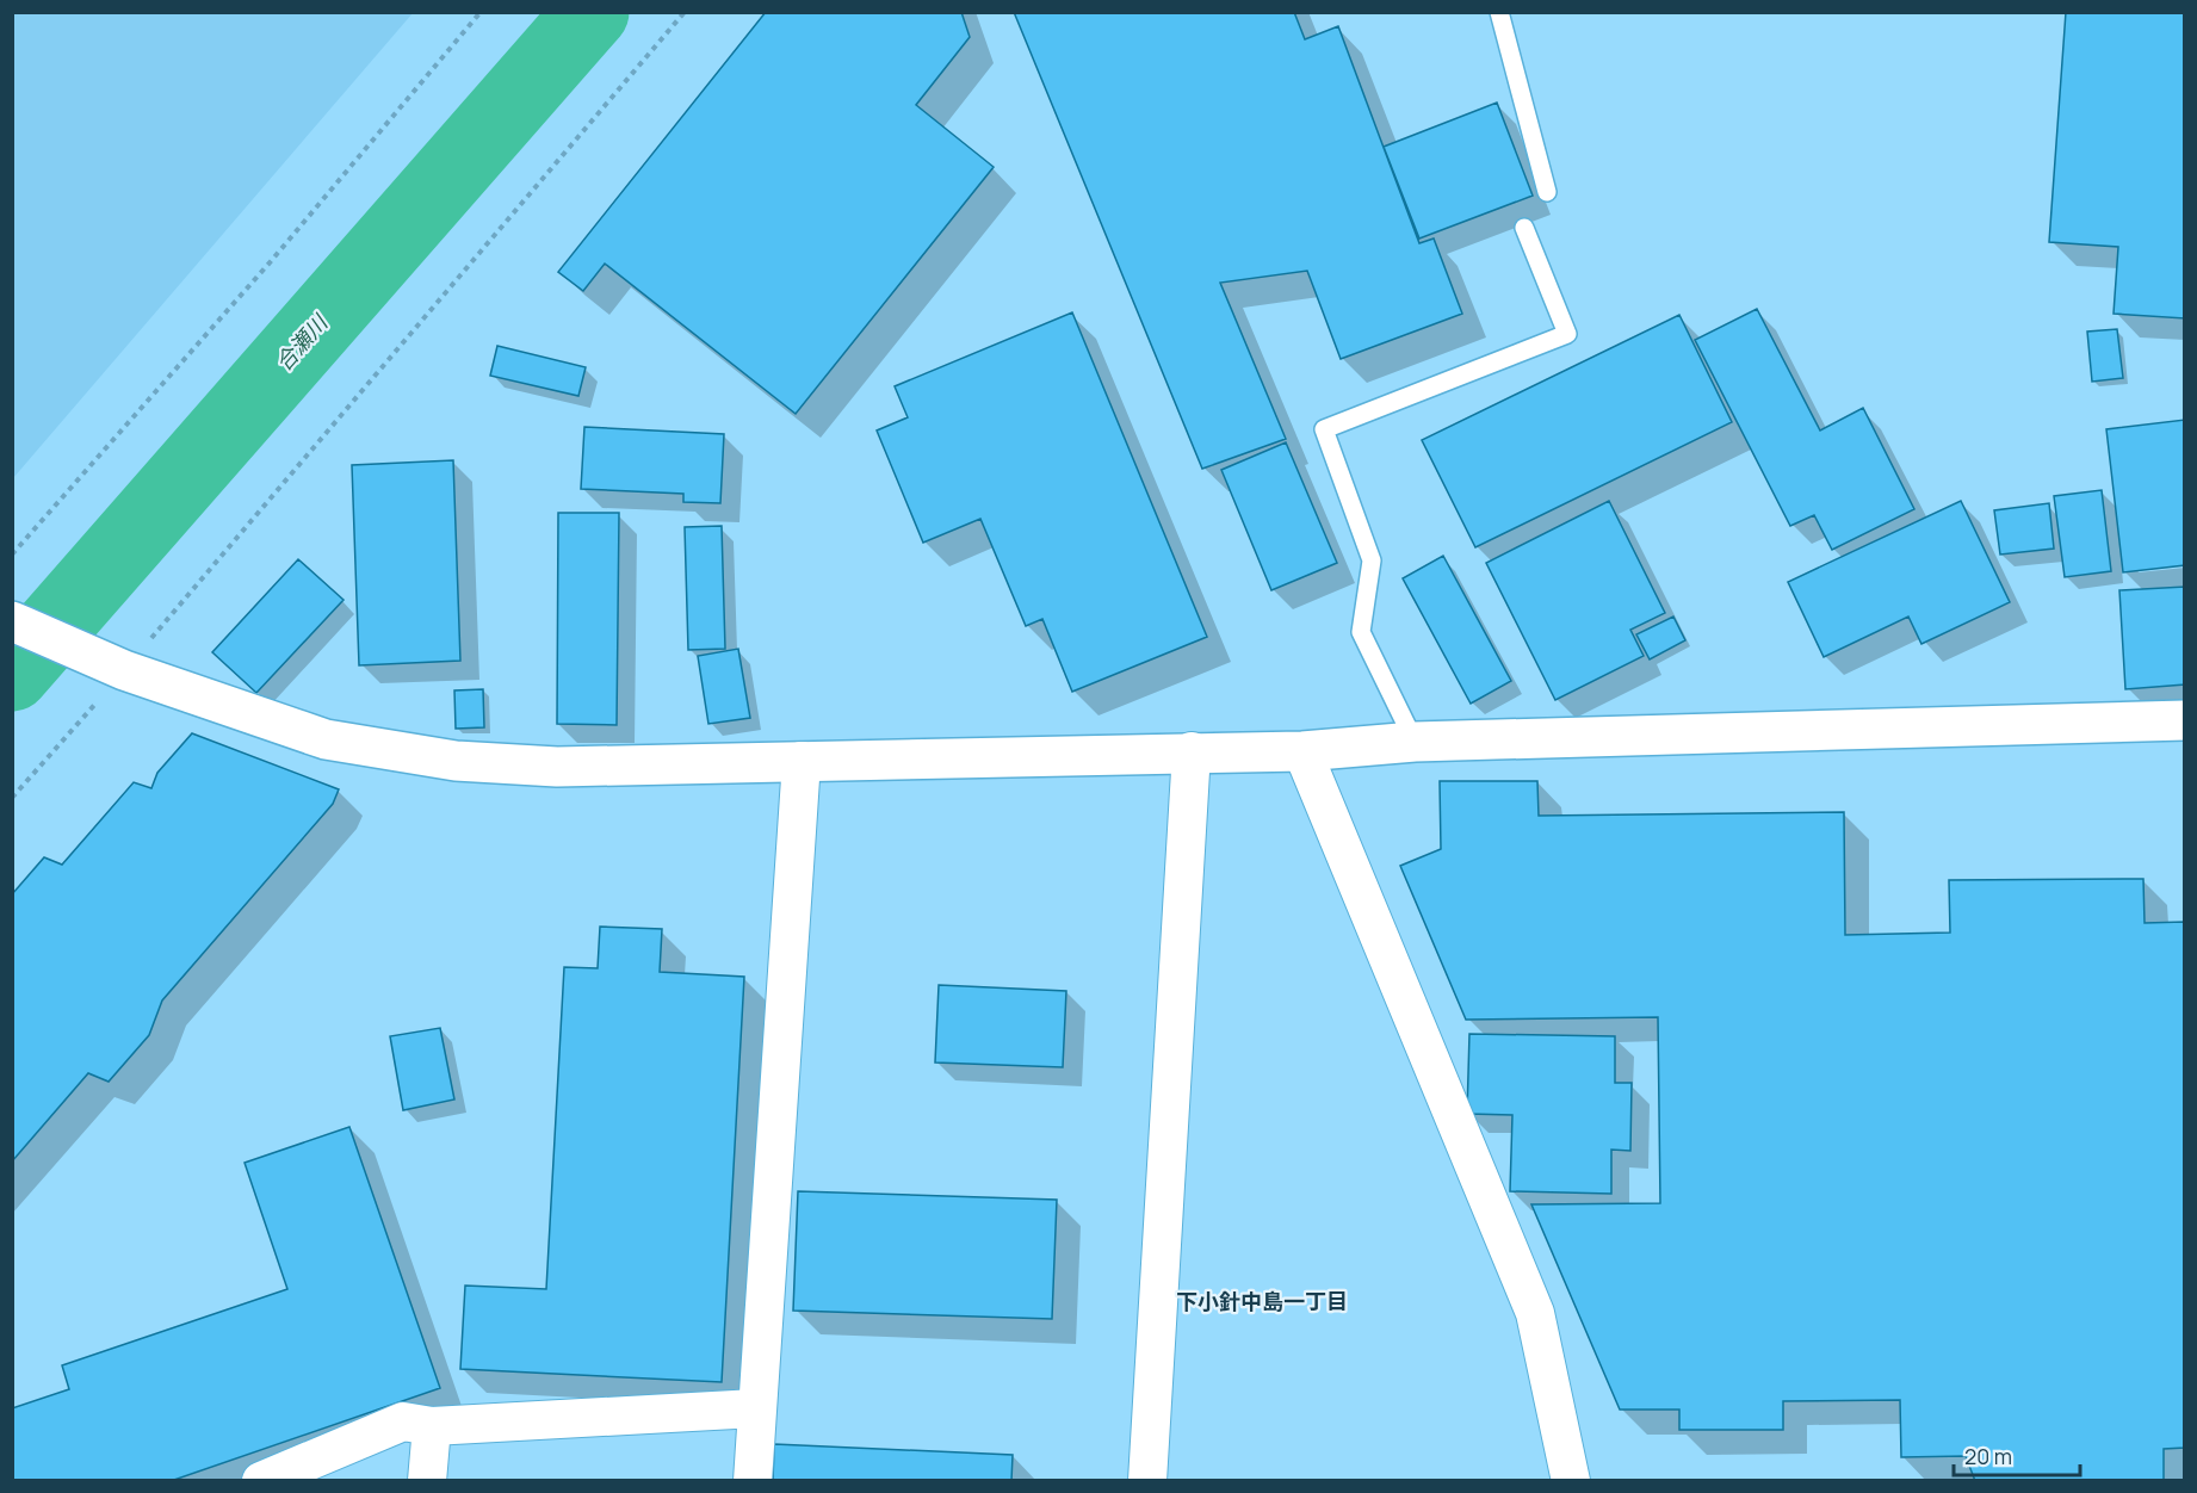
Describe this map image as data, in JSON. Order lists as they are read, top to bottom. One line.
{"districts":["下小針中島一丁目"],"water":["合瀬川"],"scale_bar":"20 m"}
